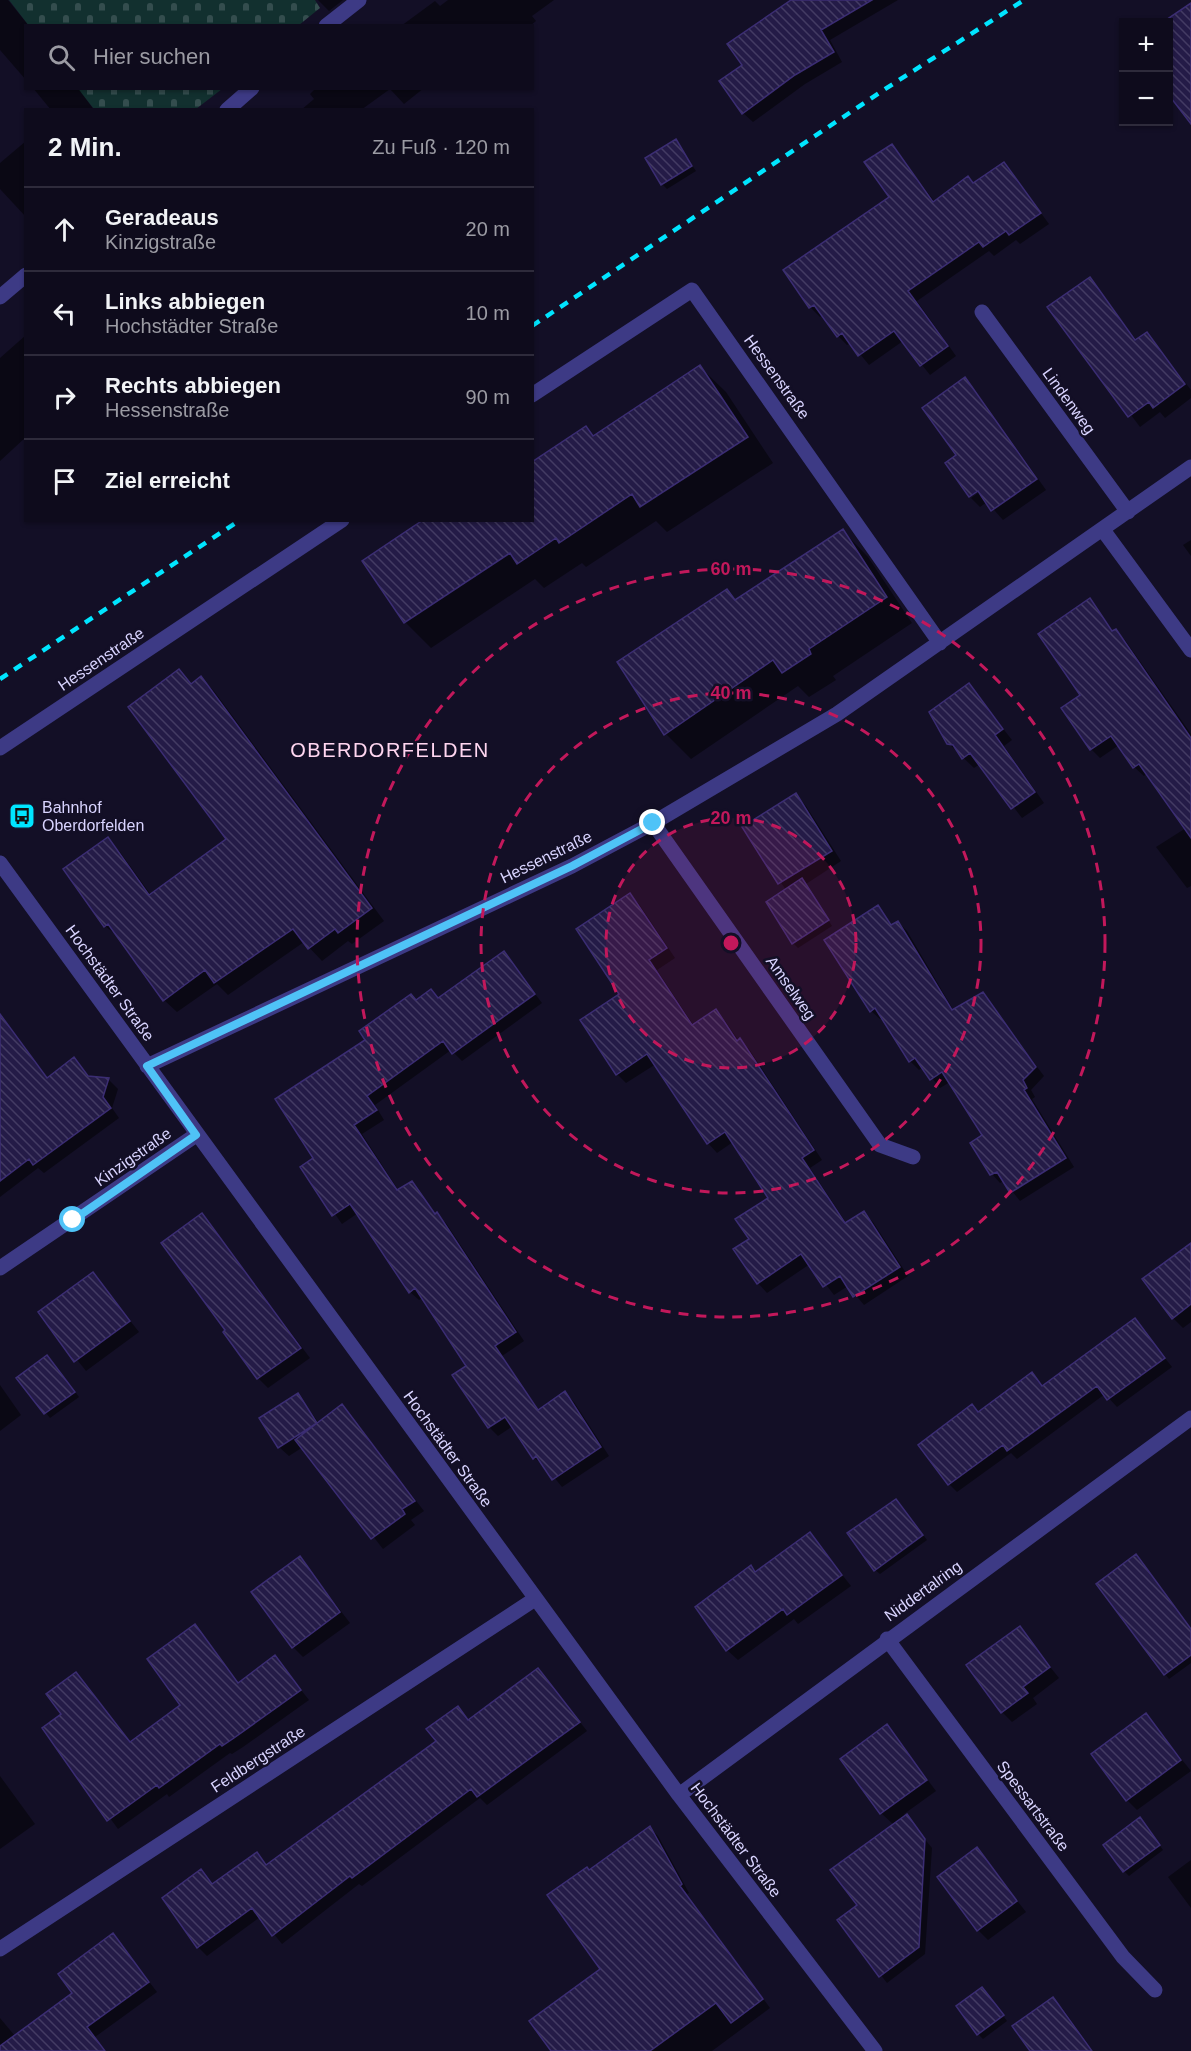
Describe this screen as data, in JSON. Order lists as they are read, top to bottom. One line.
{"streets":{"street":["Hessenstraße","Lindenweg","Hochstädter Straße","Amselweg","Kinzigstraße","Niddertalring","Feldbergstraße","Spessartstraße"]},"crossings":[["Hessenstraße","Lindenweg"],["Hessenstraße","Hochstädter Straße"],["Hessenstraße","Amselweg"],["Hochstädter Straße","Kinzigstraße"],["Hochstädter Straße","Niddertalring"],["Hochstädter Straße","Feldbergstraße"],["Niddertalring","Spessartstraße"]],"districts":["OBERDORFELDEN"],"places":{"bus stop":["Bahnhof Oberdorfelden"]},"page":{"map_buttons":["+","−"],"search":"Hier suchen","heading":["2 Min.","Zu Fuß · 120 m"],"list":[["Geradeaus","Kinzigstraße","20 m"],["Links abbiegen","Hochstädter Straße","10 m"],["Rechts abbiegen","Hessenstraße","90 m"],"Ziel erreicht"]},"rings":["60 m","40 m","20 m"]}
